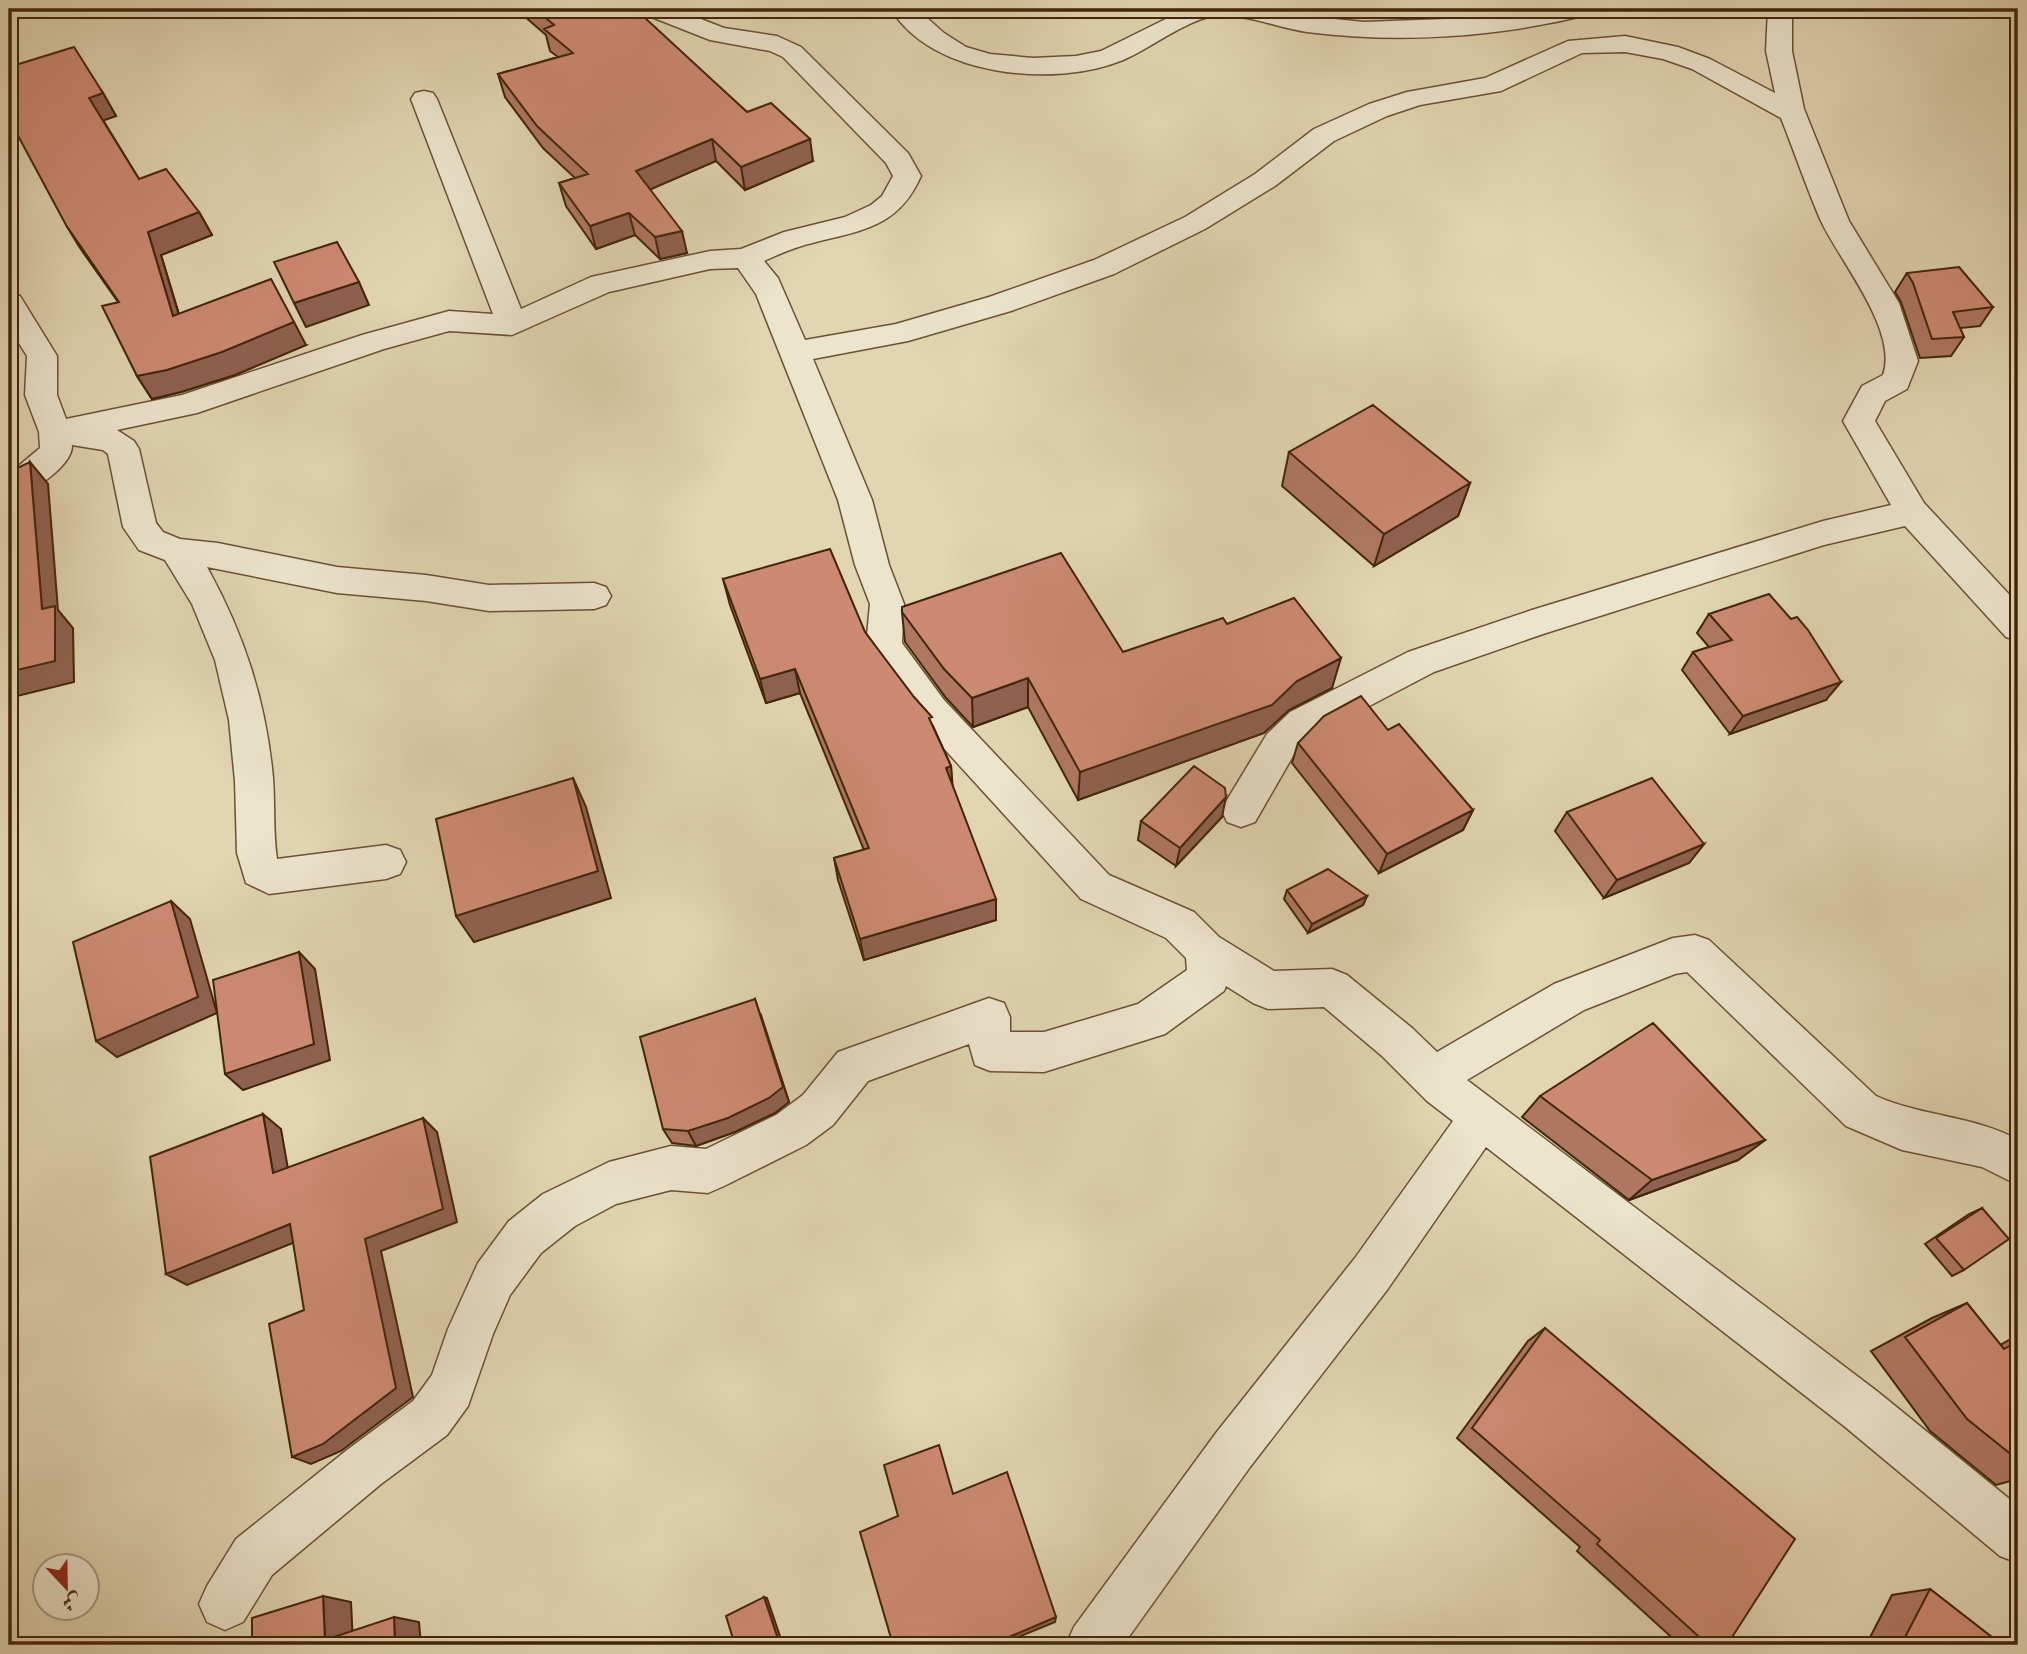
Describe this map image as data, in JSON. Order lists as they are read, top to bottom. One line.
{"north":"bottom"}
